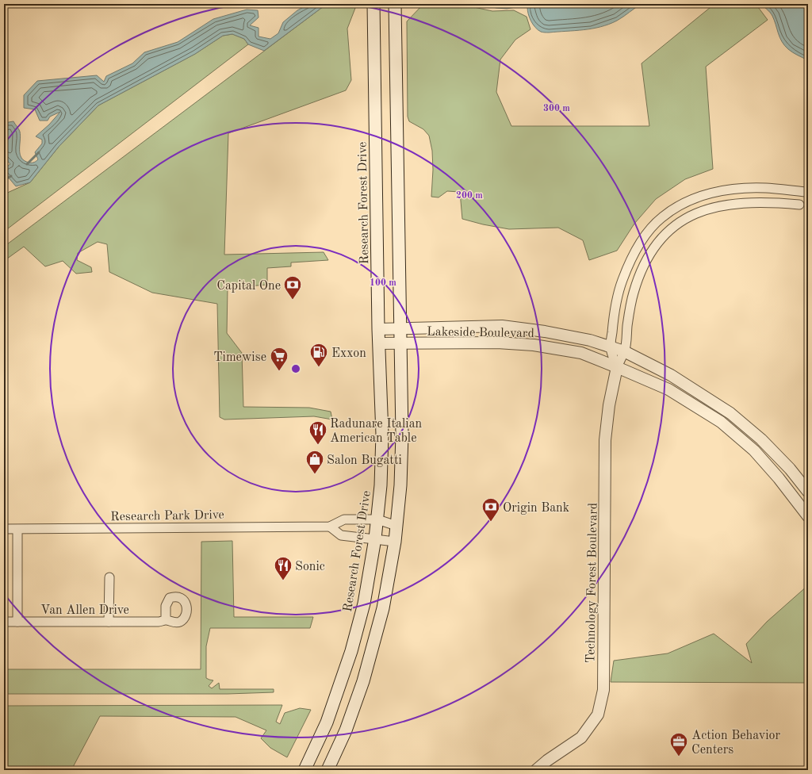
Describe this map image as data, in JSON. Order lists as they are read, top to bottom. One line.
{"streets":{"main road":["Research Forest Drive"],"street":["Lakeside Boulevard","Research Park Drive","Technology Forest Boulevard","Van Allen Drive"]},"crossings":[["Research Forest Drive","Lakeside Boulevard"],["Research Forest Drive","Research Park Drive"],["Lakeside Boulevard","Technology Forest Boulevard"]],"places":{"bank":["Capital One","Origin Bank"],"fuel station":["Exxon"],"supermarket":["Timewise"],"restaurant":["Radunare Italian American Table","Sonic"],"shop":["Salon Bugatti"],"office":["Action Behavior Centers"]},"rings":["300 m","200 m","100 m"]}
